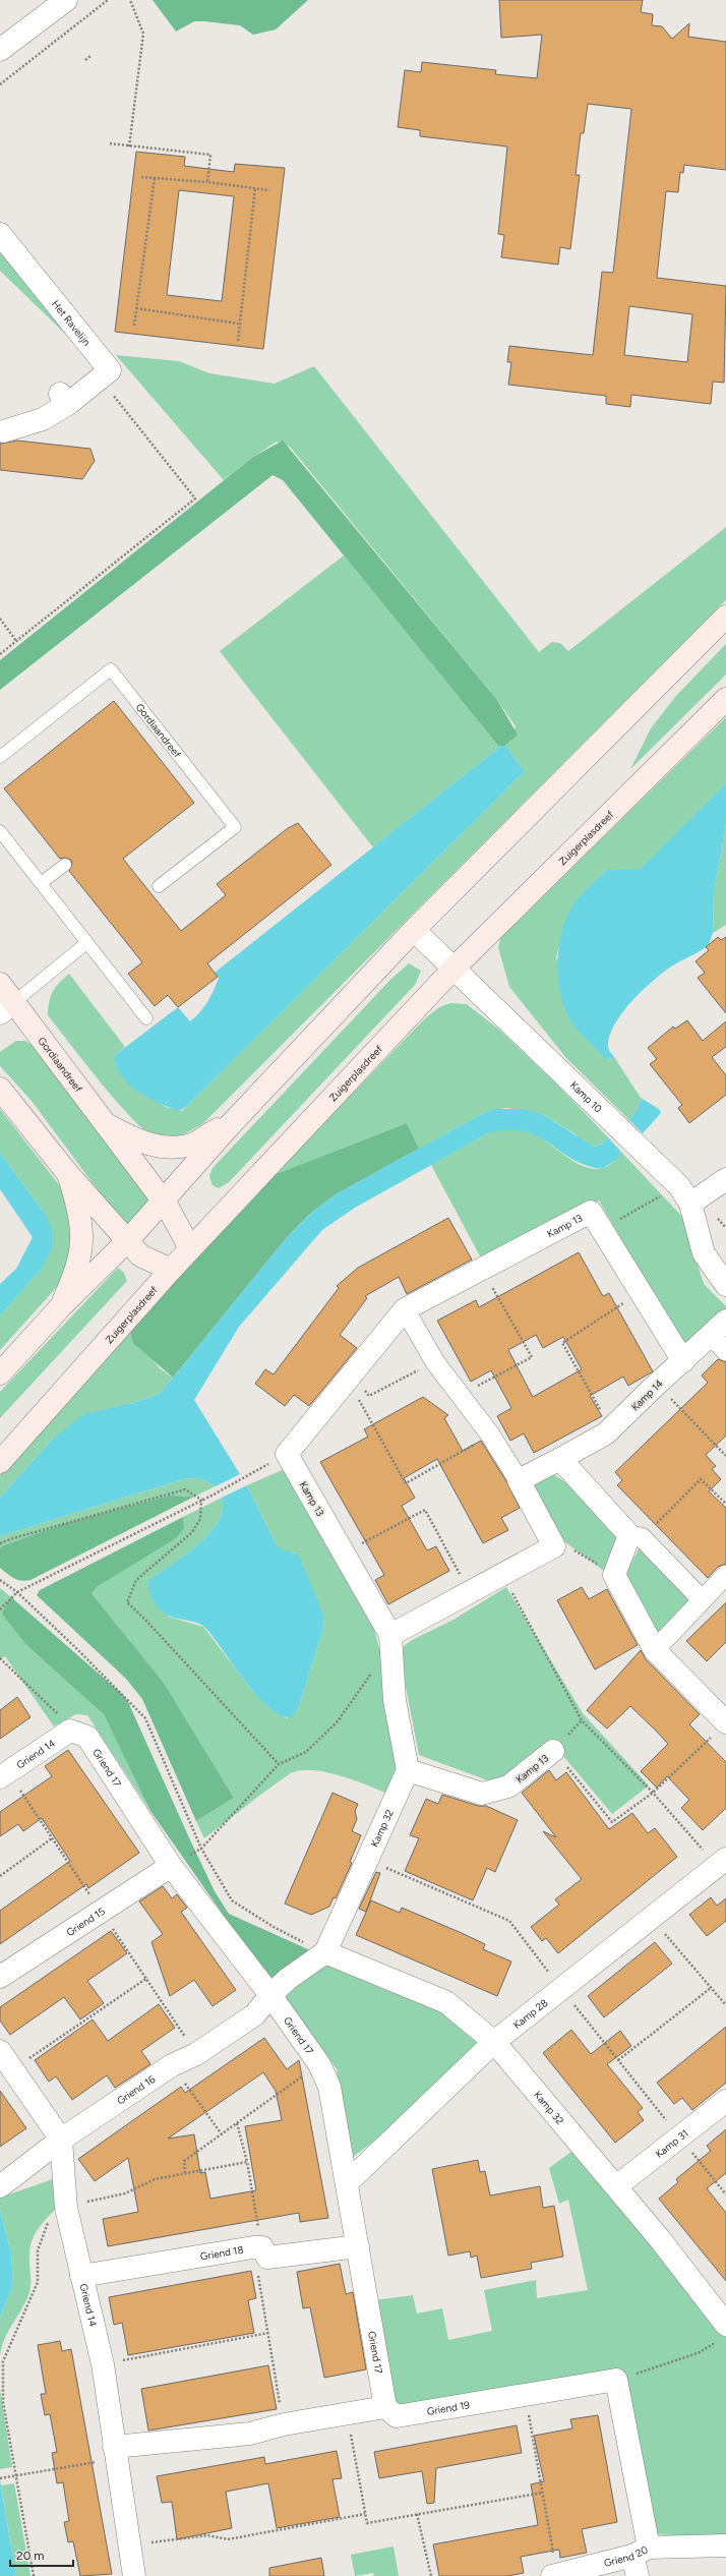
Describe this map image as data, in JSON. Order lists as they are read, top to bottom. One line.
{"streets":{"main road":["Gordiaandreef","Zuigerplasdreef"],"street":["Het Ravelijn","Kamp 10","Kamp 13","Kamp 14","Griend 14","Griend 17","Kamp 32","Griend 15","Kamp 28","Griend 16","Kamp 31","Griend 18","Griend 19","Griend 20"]},"crossings":[["Gordiaandreef","Zuigerplasdreef"],["Zuigerplasdreef","Kamp 10"],["Kamp 13","Kamp 14"],["Kamp 13","Kamp 32"],["Griend 14","Griend 17"],["Griend 14","Griend 16"],["Griend 14","Griend 18"],["Griend 17","Griend 15"],["Griend 17","Kamp 28"],["Griend 17","Griend 16"],["Griend 17","Griend 18"],["Griend 17","Griend 19"],["Kamp 32","Kamp 28"],["Kamp 32","Kamp 31"]],"scale_bar":"20 m"}
